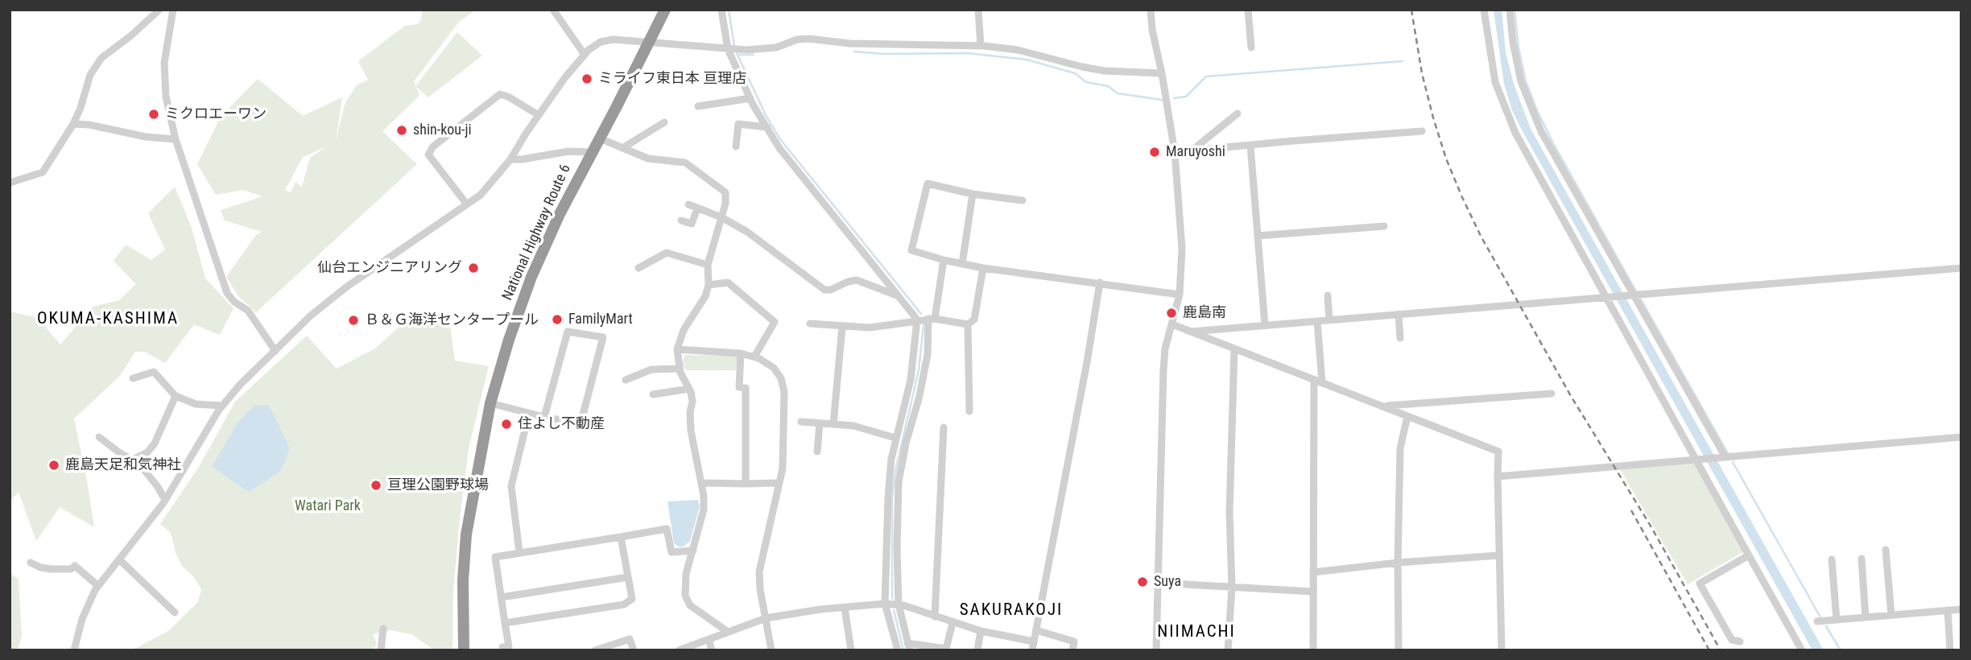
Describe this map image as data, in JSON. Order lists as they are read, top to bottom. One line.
{"streets":{"highway":["National Highway Route 6"]},"districts":["OKUMA-KASHIMA","SAKURAKOJI","NIIMACHI"],"parks":["Watari Park"],"places":["ミライフ東日本 亘理店","ミクロエーワン","shin-kou-ji","Maruyoshi","仙台エンジニアリング","鹿島南","FamilyMart","Ｂ＆Ｇ海洋センタープール","住よし不動産","鹿島天足和気神社","亘理公園野球場","Suya"]}
